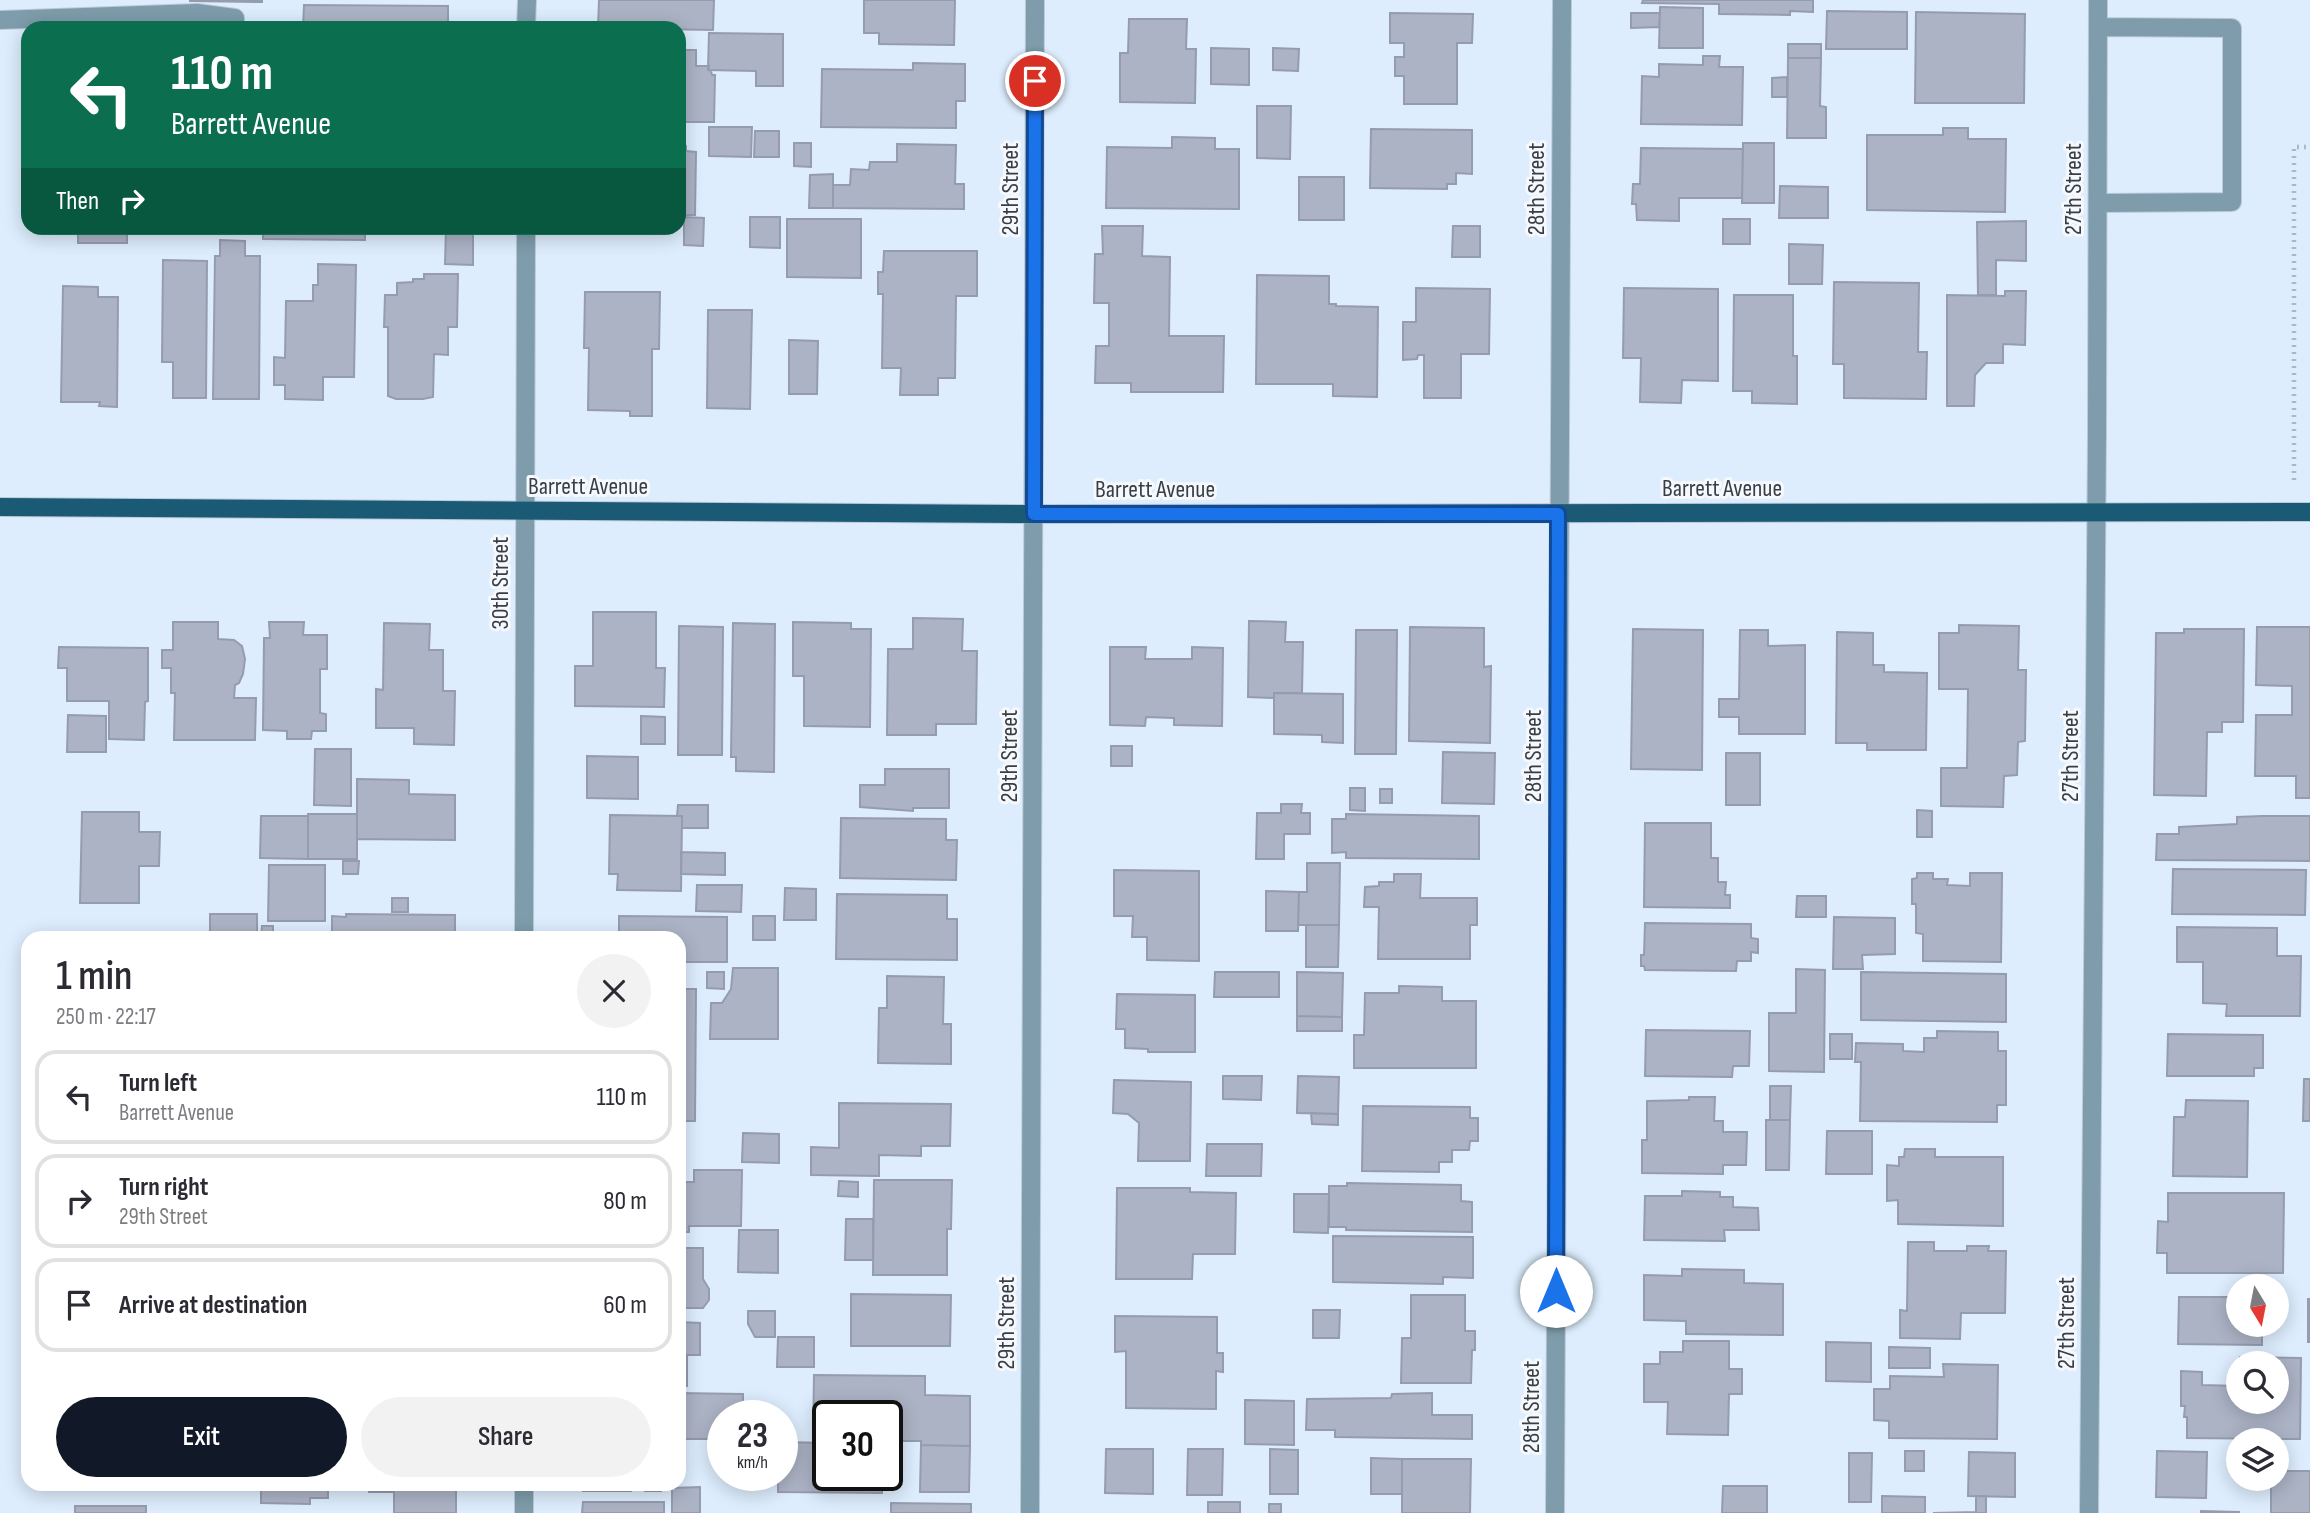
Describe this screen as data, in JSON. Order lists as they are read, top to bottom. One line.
{"streets":{"main road":["Barrett Avenue"],"street":["29th Street","28th Street","27th Street","30th Street"]},"crossings":[["29th Street","Barrett Avenue"],["28th Street","Barrett Avenue"],["27th Street","Barrett Avenue"],["Barrett Avenue","30th Street"]],"north":"bottom","page":{"turn":["110 m","Barrett Avenue"],"then":"Then","heading":["1 min","250 m · 22:17"],"list":[{"name":"Turn left","note":"Barrett Avenue","value":"110 m"},{"name":"Turn right","note":"29th Street","value":"80 m"},{"name":"Arrive at destination","value":"60 m"}],"buttons":["Exit","Share"],"speed":"23 km/h","limit":"30"}}
